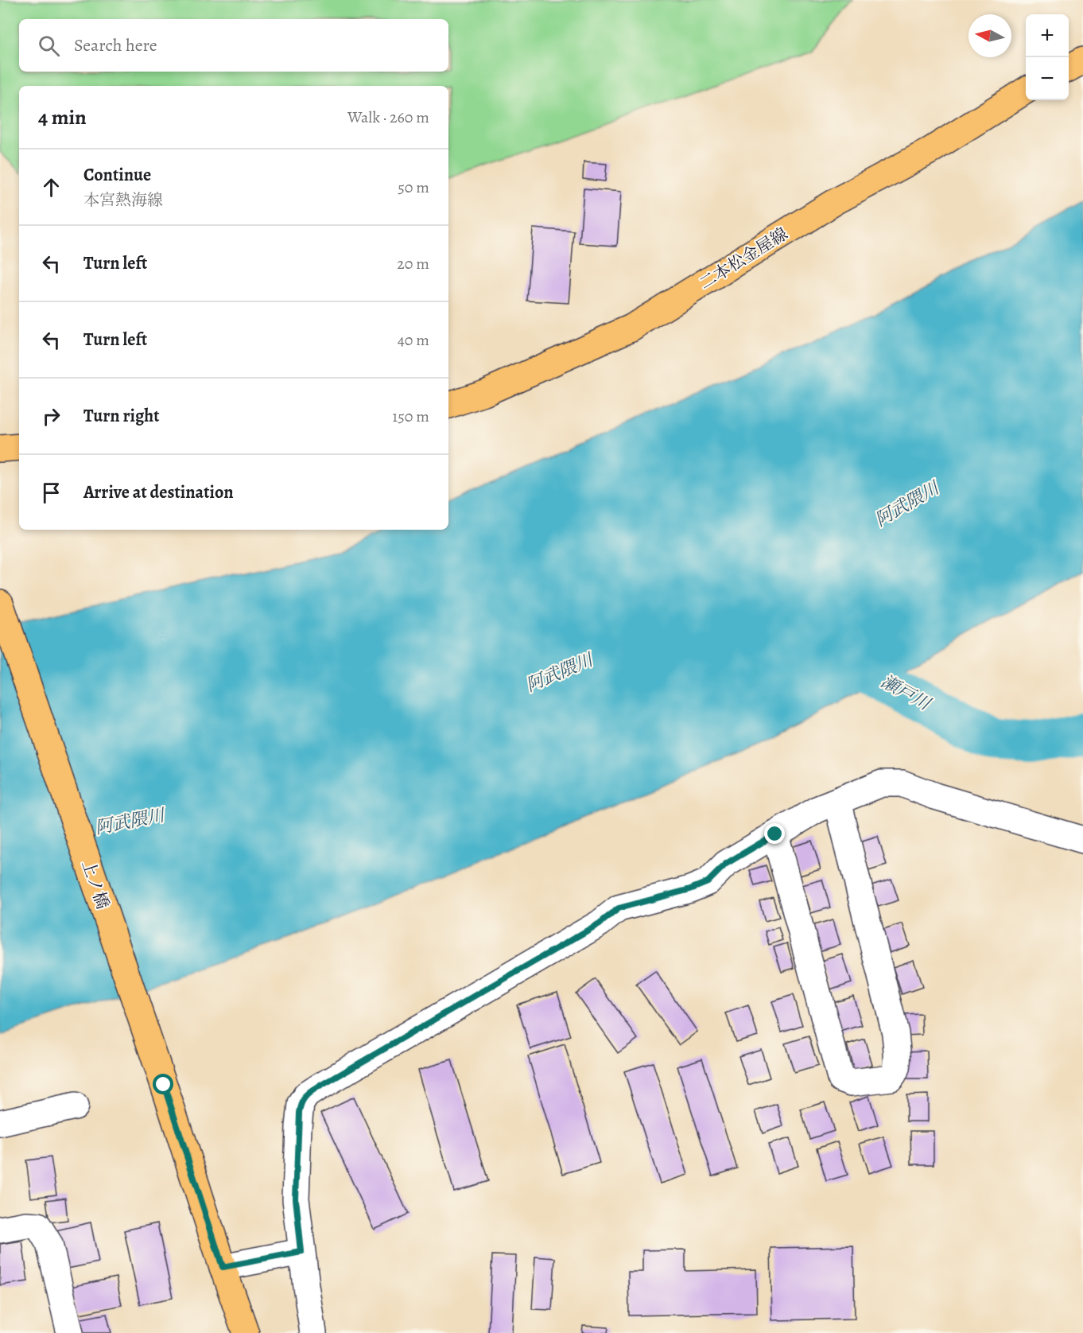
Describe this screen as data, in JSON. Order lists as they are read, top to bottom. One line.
{"streets":{"main road":["二本松金屋線","上ノ橋"]},"water":["阿武隈川","瀬戸川"],"north":"left","page":{"map_buttons":["+","−"],"search":"Search here","heading":["4 min","Walk · 260 m"],"list":[["Continue","本宮熱海線","50 m"],["Turn left","20 m"],["Turn left","40 m"],["Turn right","150 m"],"Arrive at destination"]}}
